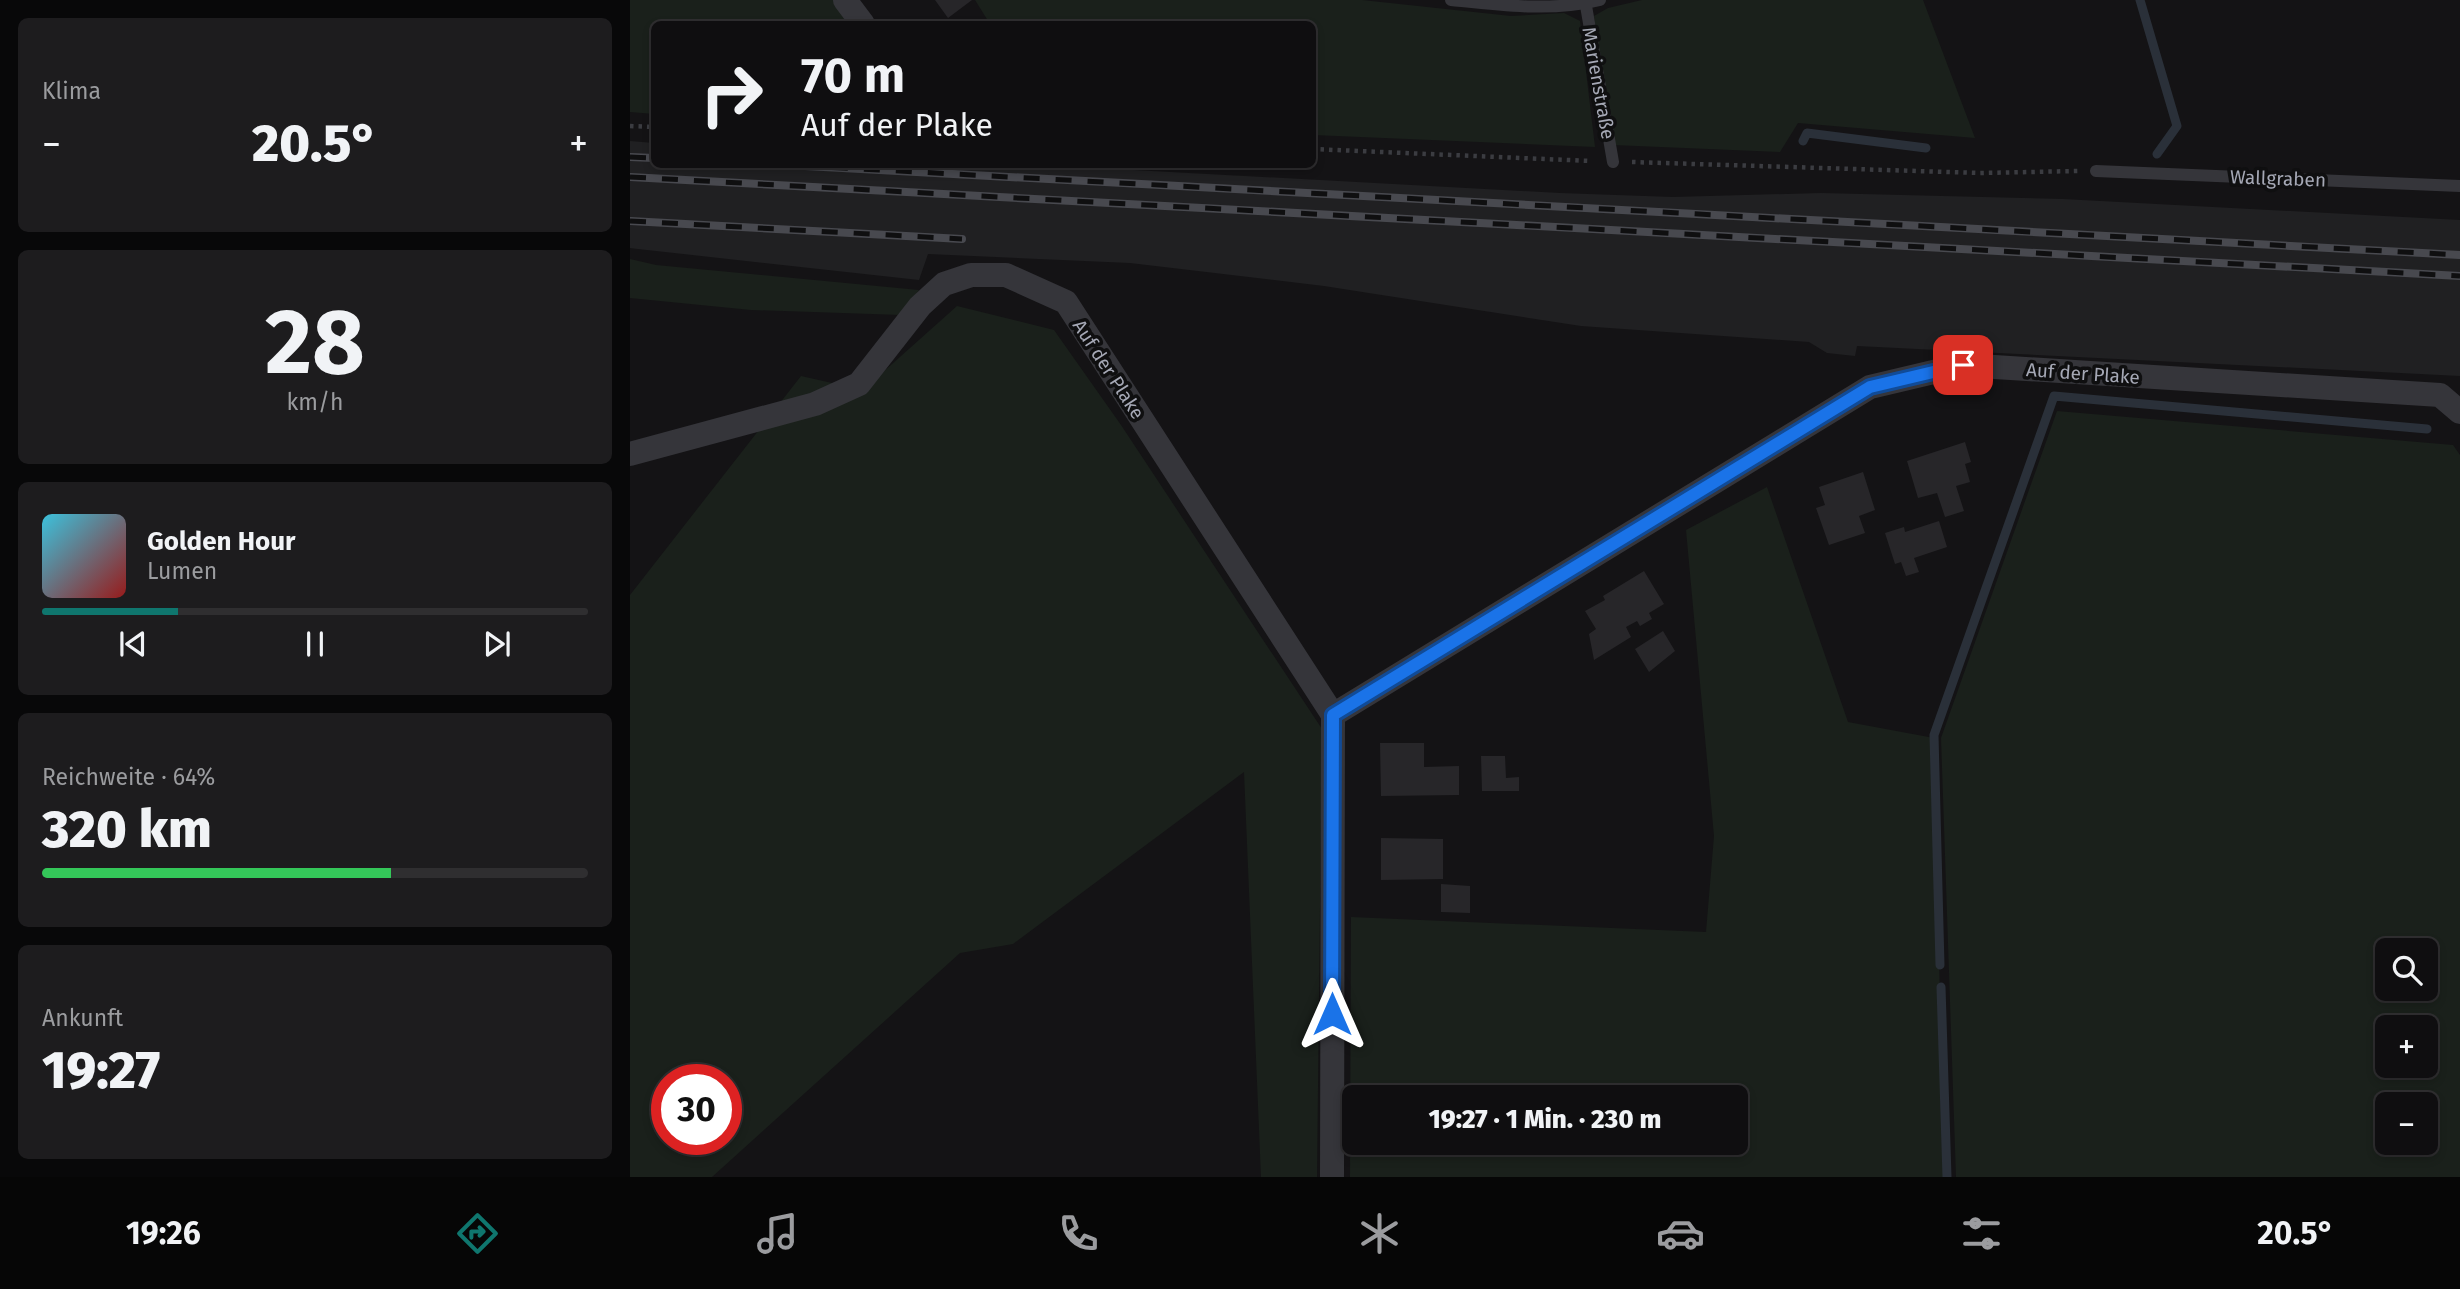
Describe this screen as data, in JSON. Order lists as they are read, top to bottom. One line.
{"streets":{"street":["Auf der Plake"],"lane":["Marienstraße","Wallgraben"]},"page":{"tile":["Klima",["28","km/h"],["Reichweite · 64%","320 km"],["Ankunft","19:27"]],"turn":["70 m","Auf der Plake"],"heat":["−","20.5°","+"],"song":["Golden Hour","Lumen"],"map_buttons":["+","−"],"limit":"30","trip":"19:27 · 1 Min. · 230 m","tabs":["19:26","20.5°"]}}
